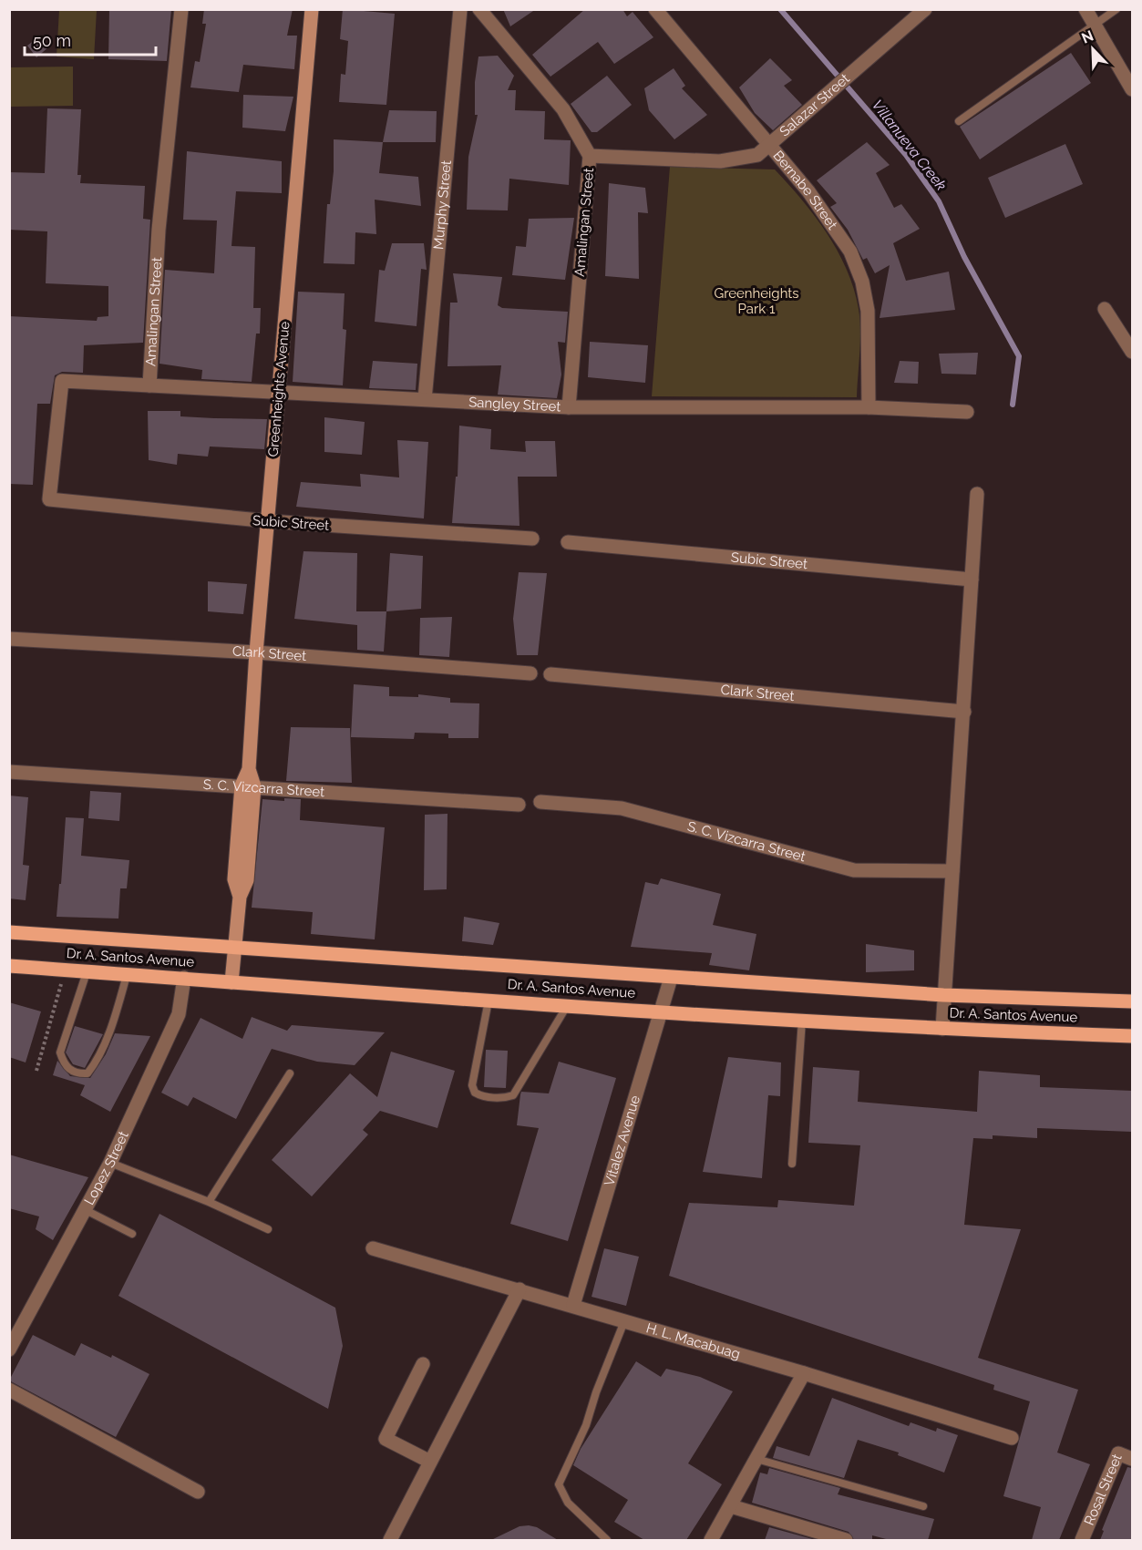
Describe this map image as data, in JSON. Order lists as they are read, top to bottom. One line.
{"streets":{"main road":["Dr. A. Santos Avenue"],"street":["Salazar Street","Bernabe Street","Murphy Street","Amalingan Street","Greenheights Avenue","Sangley Street","Subic Street","Clark Street","S. C. Vizcarra Street","Vitalez Avenue","Lopez Street","H. L. Macabuag","Rosal Street"]},"crossings":[["Salazar Street","Bernabe Street"],["Salazar Street","Amalingan Street"],["Bernabe Street","Sangley Street"],["Murphy Street","Sangley Street"],["Amalingan Street","Sangley Street"],["Greenheights Avenue","Sangley Street"],["Greenheights Avenue","Subic Street"],["Greenheights Avenue","Clark Street"],["Greenheights Avenue","S. C. Vizcarra Street"],["Greenheights Avenue","Dr. A. Santos Avenue"],["Sangley Street","Subic Street"],["Dr. A. Santos Avenue","Vitalez Avenue"],["Dr. A. Santos Avenue","Lopez Street"],["Vitalez Avenue","H. L. Macabuag"]],"water":["Villanueva Creek"],"parks":["Greenheights Park 1"],"scale_bar":"50 m","north":"top left"}
